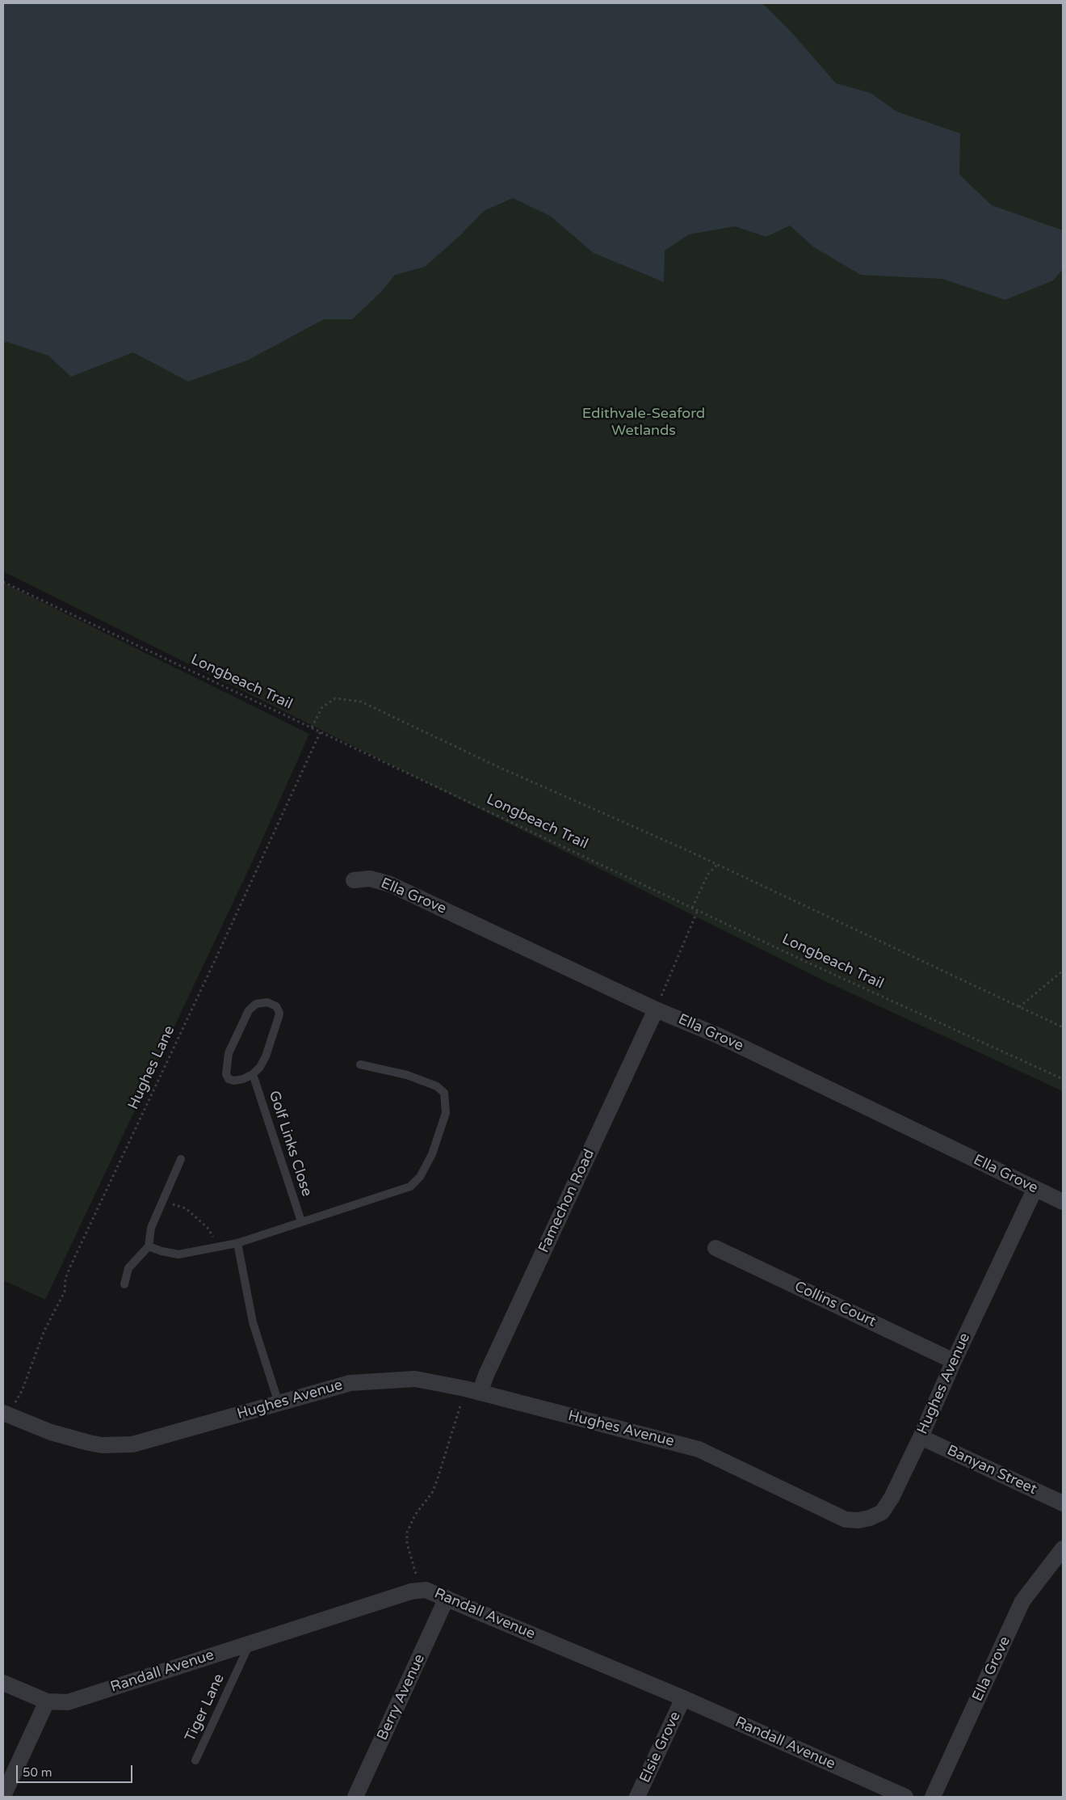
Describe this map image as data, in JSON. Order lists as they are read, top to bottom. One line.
{"streets":{"street":["Ella Grove","Famechon Road","Collins Court","Hughes Avenue","Banyan Street","Randall Avenue","Berry Avenue","Elsie Grove"],"lane":["Golf Links Close","Tiger Lane"],"path":["Longbeach Trail","Hughes Lane"]},"crossings":[["Longbeach Trail","Hughes Lane"],["Ella Grove","Famechon Road"],["Ella Grove","Hughes Avenue"],["Hughes Lane","Hughes Avenue"],["Famechon Road","Hughes Avenue"],["Collins Court","Hughes Avenue"],["Hughes Avenue","Banyan Street"],["Randall Avenue","Berry Avenue"],["Randall Avenue","Tiger Lane"],["Randall Avenue","Elsie Grove"]],"parks":["Edithvale-Seaford Wetlands"],"scale_bar":"50 m"}
